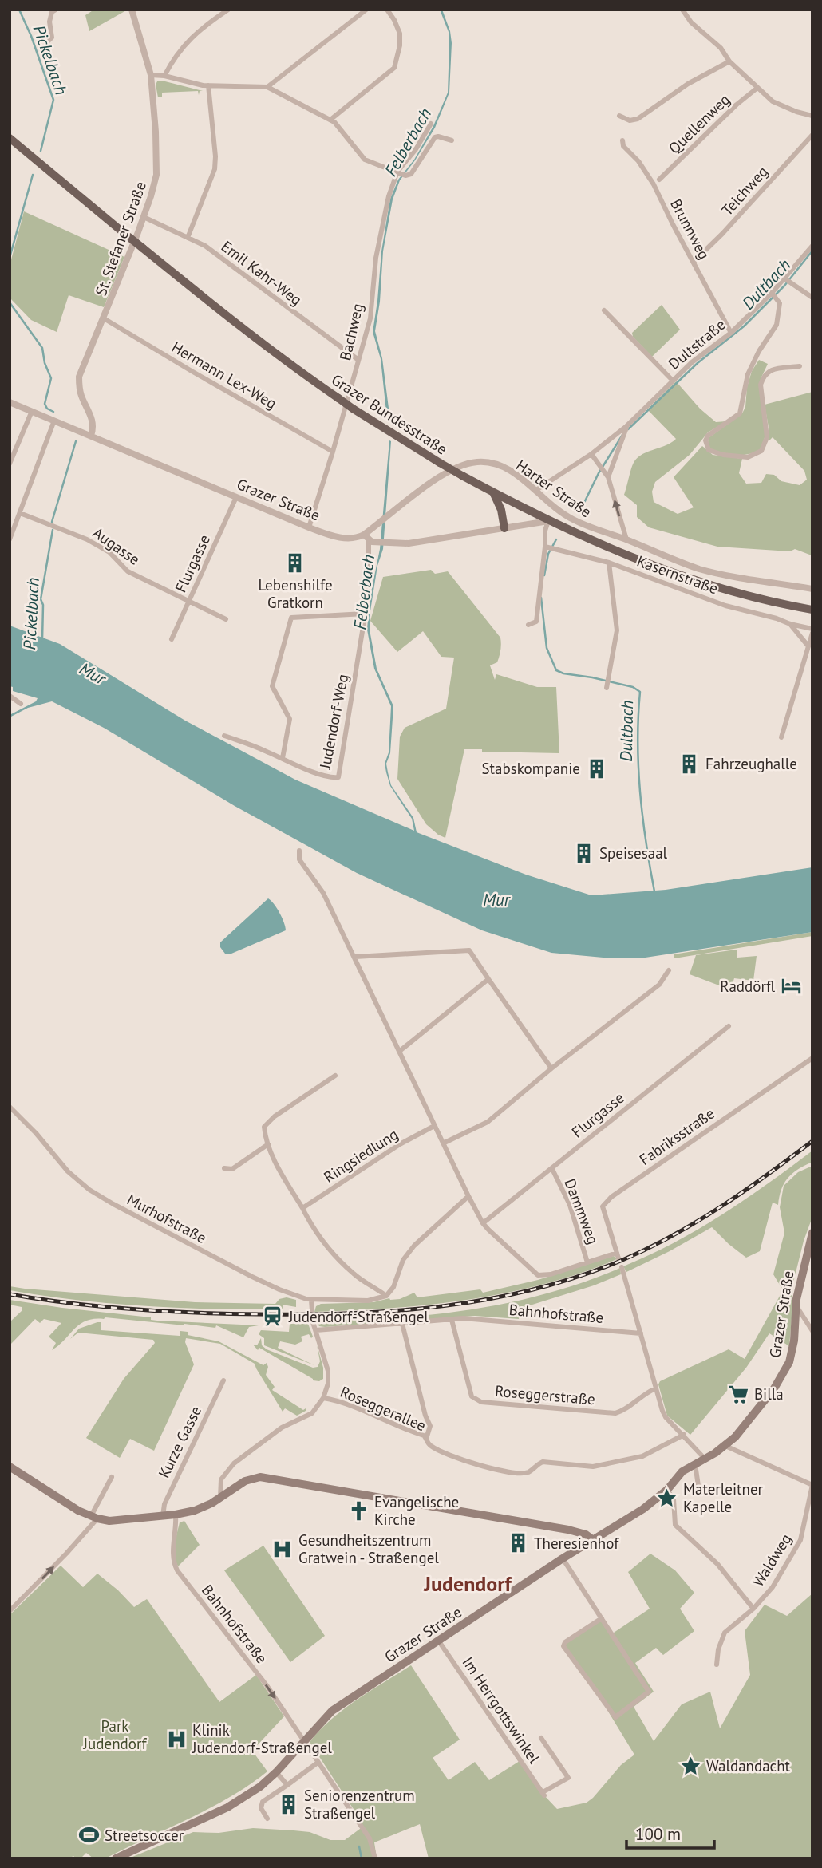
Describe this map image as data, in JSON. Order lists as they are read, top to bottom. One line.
{"streets":{"main road":["Grazer Bundesstraße","Grazer Straße"],"street":["Quellenweg","Teichweg","Brunnweg","St. Stefaner Straße","Emil Kahr-Weg","Bachweg","Dultstraße","Hermann Lex-Weg","Harter Straße","Augasse","Flurgasse","Kasernstraße","Judendorf-Weg","Fabriksstraße","Ringsiedlung","Dammweg","Murhofstraße","Bahnhofstraße","Roseggerstraße","Roseggerallee","Kurze Gasse","Waldweg","Im Herrgottswinkel"]},"crossings":[["Teichweg","Brunnweg"],["Brunnweg","Dultstraße"],["St. Stefaner Straße","Emil Kahr-Weg"],["St. Stefaner Straße","Hermann Lex-Weg"],["St. Stefaner Straße","Grazer Straße"],["Emil Kahr-Weg","Bachweg"],["Bachweg","Hermann Lex-Weg"],["Bachweg","Grazer Straße"],["Dultstraße","Harter Straße"],["Grazer Bundesstraße","Grazer Straße"],["Harter Straße","Grazer Straße"],["Harter Straße","Judendorf-Weg"],["Grazer Straße","Flurgasse"],["Grazer Straße","Judendorf-Weg"],["Grazer Straße","Bahnhofstraße"],["Grazer Straße","Im Herrgottswinkel"],["Augasse","Flurgasse"],["Flurgasse","Dammweg"],["Fabriksstraße","Dammweg"],["Bahnhofstraße","Roseggerstraße"]],"one_way":["Bahnhofstraße"],"districts":["Judendorf"],"water":["Pickelbach","Felberbach","Dultbach","Mur"],"parks":["Park Judendorf"],"places":{"building":["Lebenshilfe Gratkorn","Fahrzeughalle","Stabskompanie","Speisesaal","Theresienhof","Seniorenzentrum Straßengel"],"hotel":["Raddörfl"],"station":["Judendorf-Straßengel"],"supermarket":["Billa"],"place":["Materleitner Kapelle","Waldandacht"],"church":["Evangelische Kirche"],"hospital":["Gesundheitszentrum Gratwein - Straßengel","Klinik Judendorf-Straßengel"],"sports":["Streetsoccer"]},"scale_bar":"100 m"}
